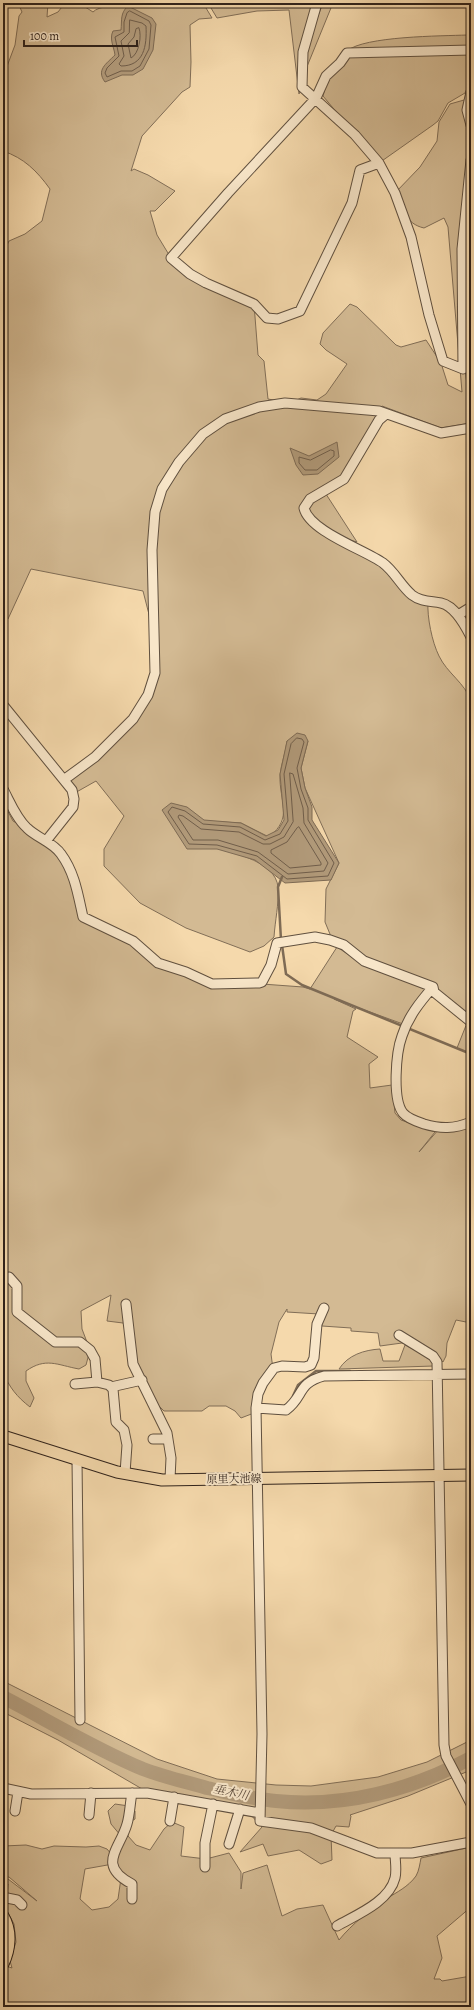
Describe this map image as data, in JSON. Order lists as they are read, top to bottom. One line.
{"streets":{"main road":["原里大池線"]},"water":["垂木川"],"scale_bar":"100 m"}
